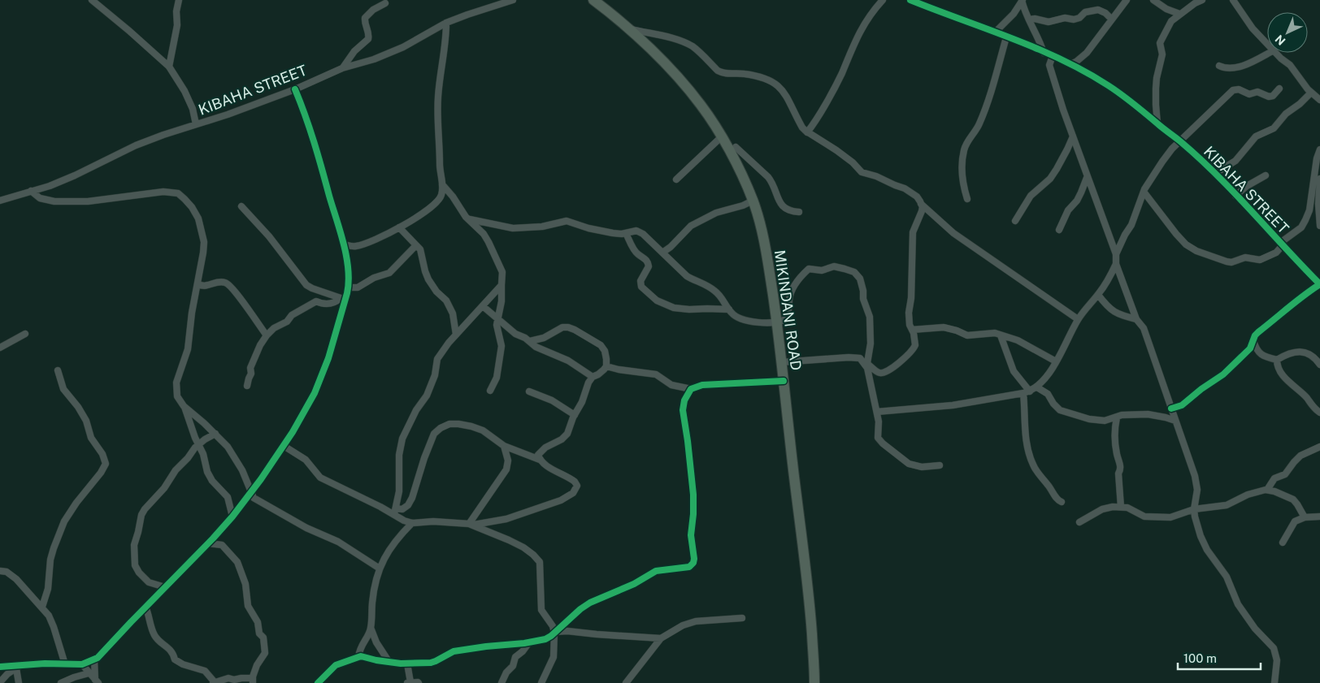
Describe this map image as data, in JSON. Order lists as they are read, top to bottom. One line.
{"streets":{"highway":["MIKINDANI ROAD"],"street":["KIBAHA STREET"]},"scale_bar":"100 m","north":"bottom left"}
